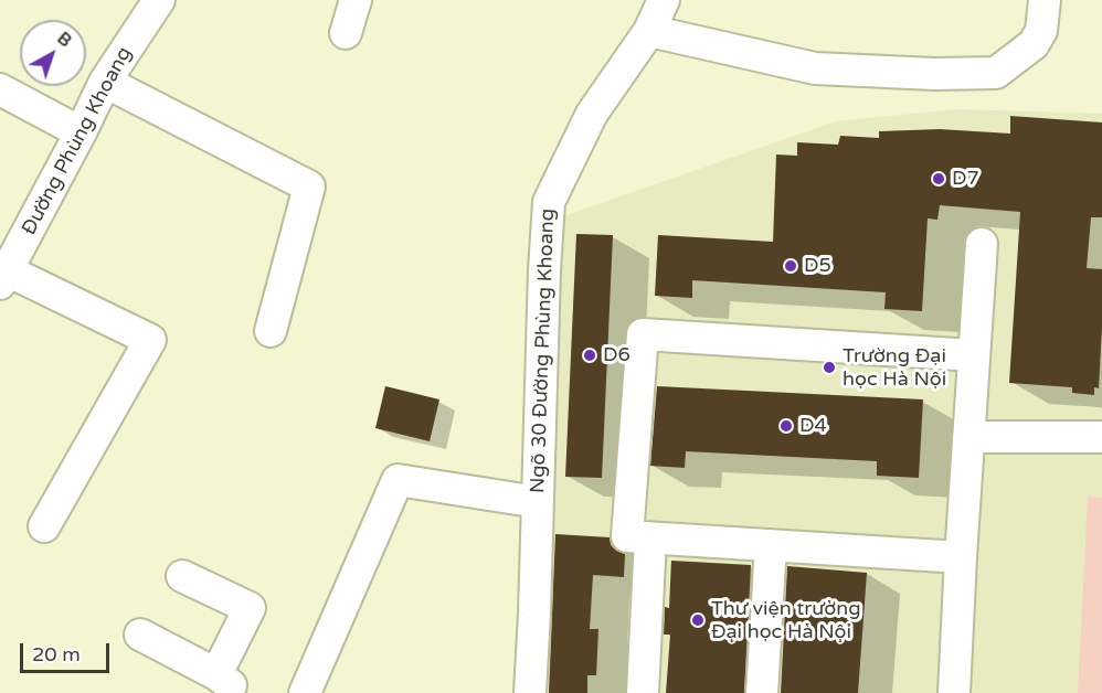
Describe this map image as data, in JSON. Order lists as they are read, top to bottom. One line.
{"streets":{"street":["Đường Phùng Khoang","Ngõ 30 Đường Phùng Khoang"]},"places":["D7","D5","D6","Trường Đại học Hà Nội","D4","Thư viện trường Đại học Hà Nội"],"scale_bar":"20 m","north":"top right"}
